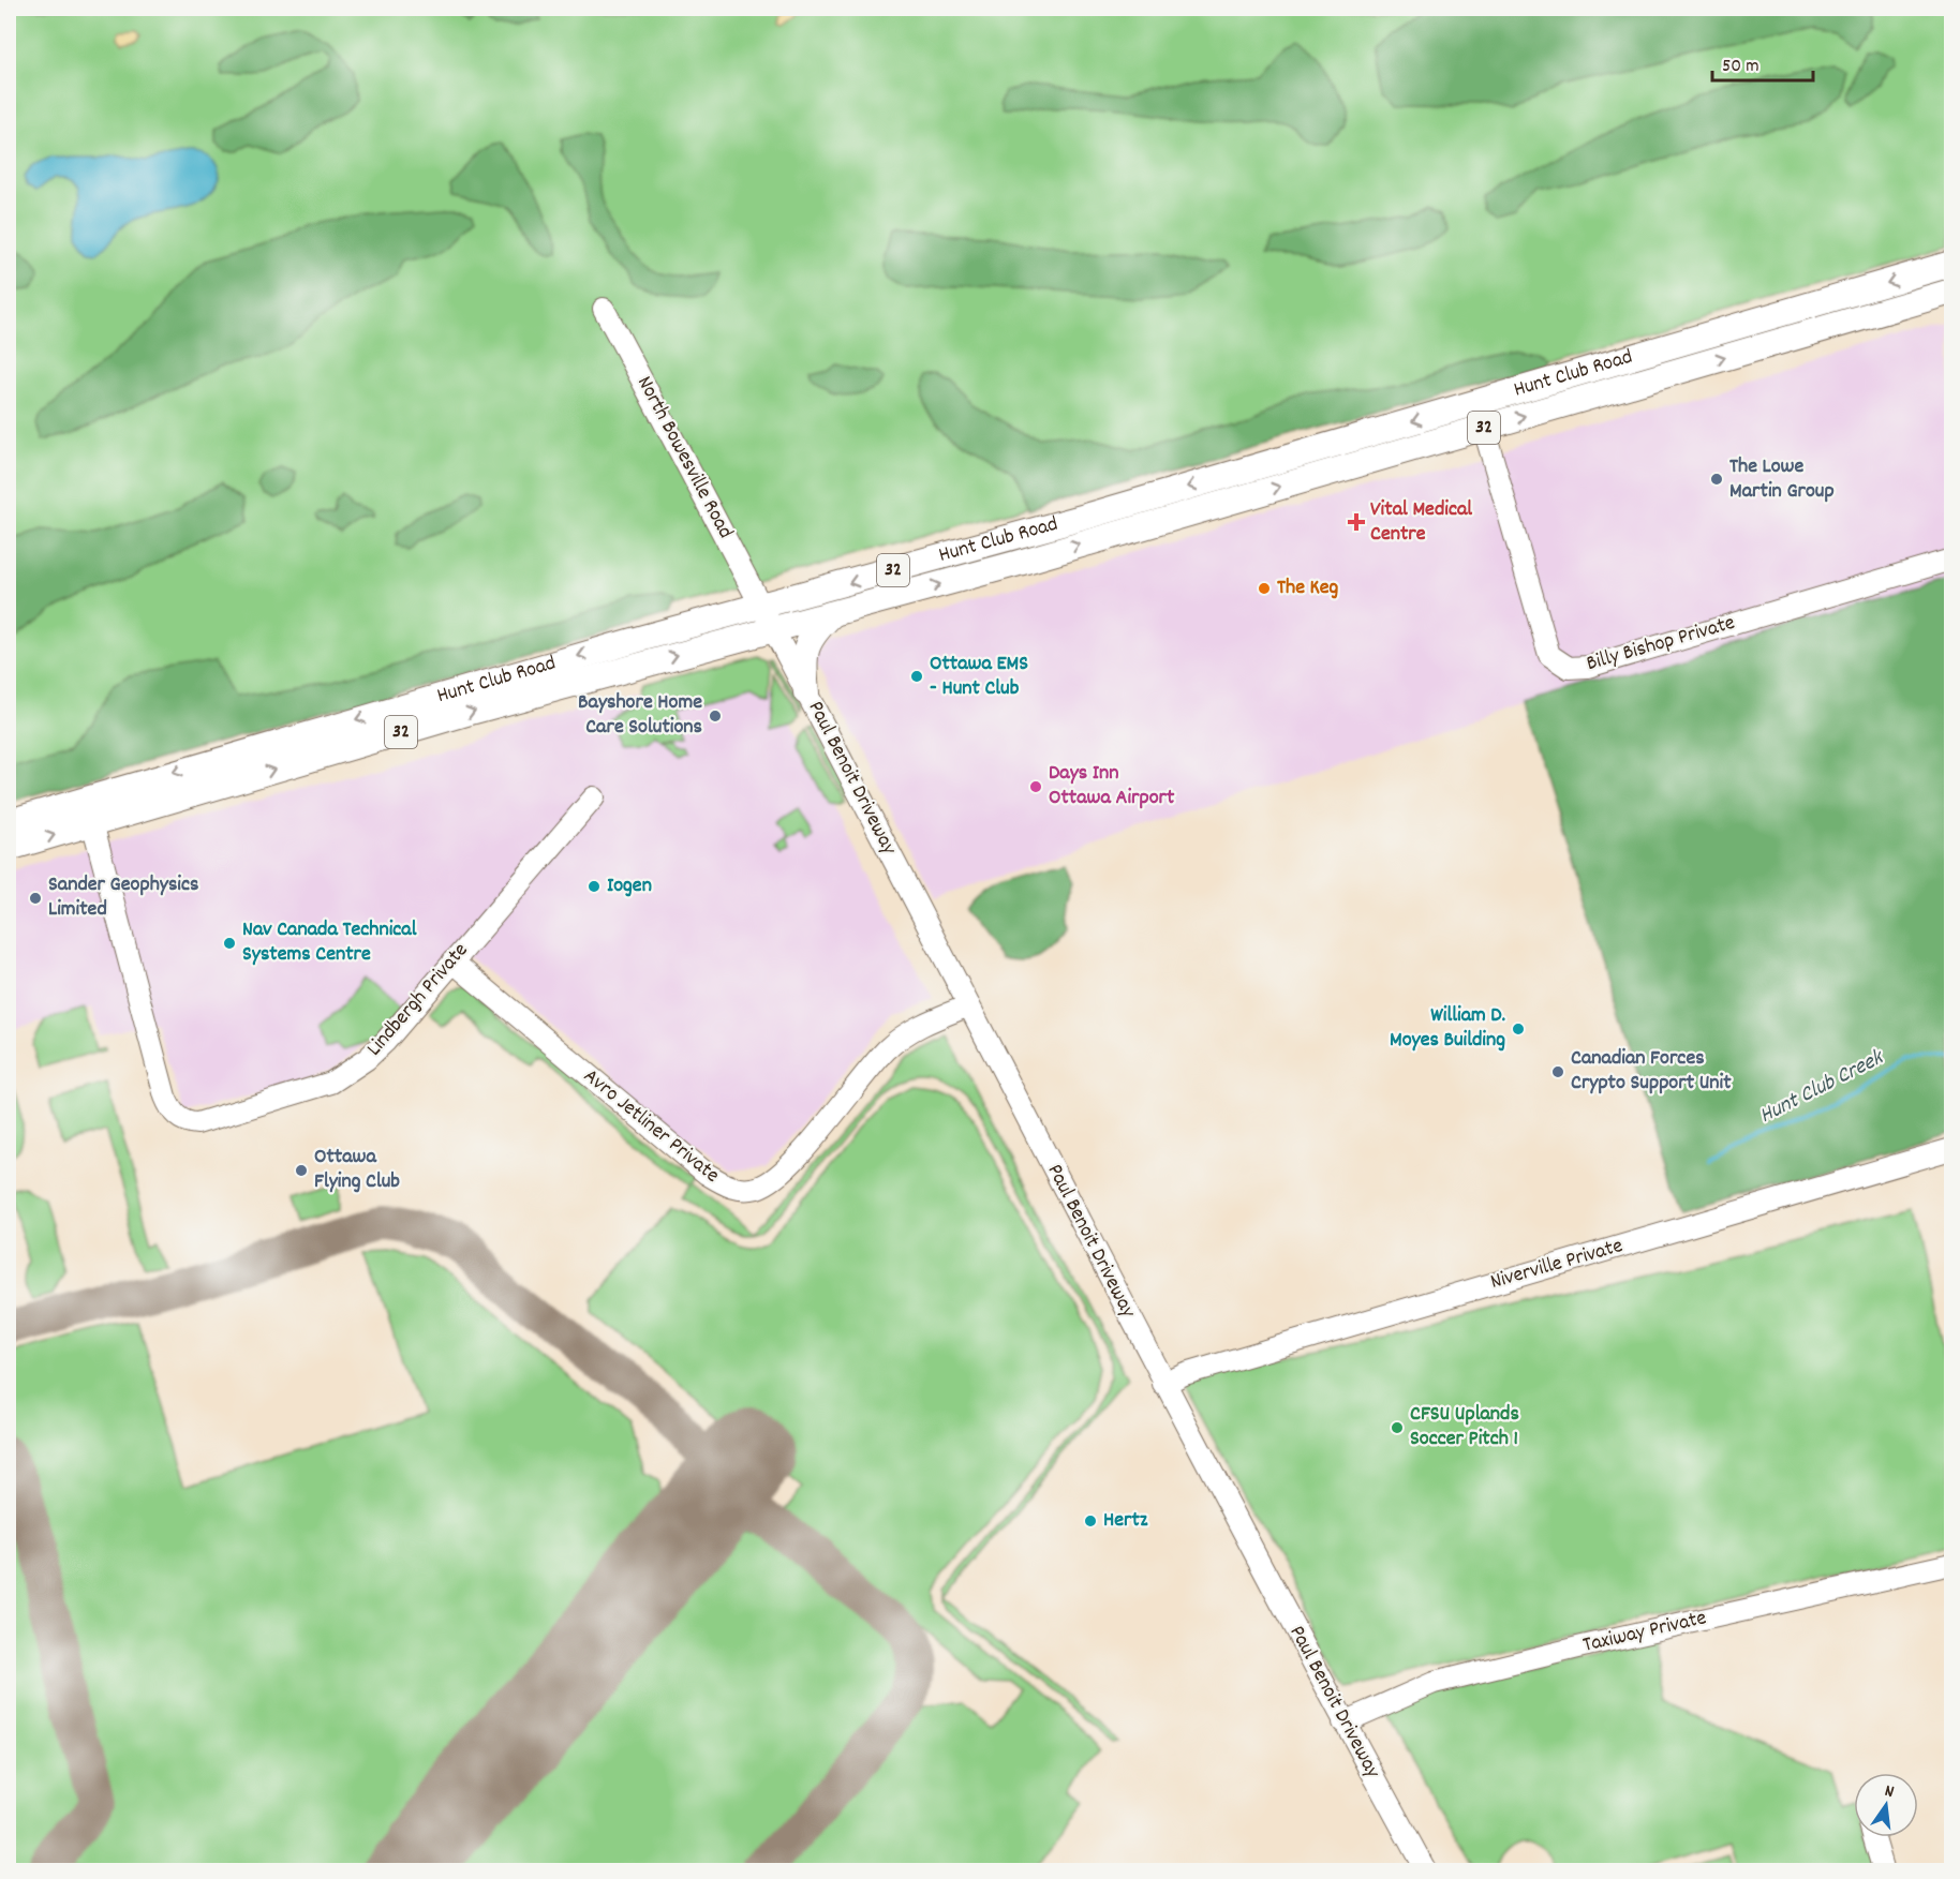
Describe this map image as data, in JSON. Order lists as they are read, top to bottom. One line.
{"streets":{"main road":["Hunt Club Road","32"],"street":["North Bowesville Road","Billy Bishop Private","Paul Benoit Driveway","Lindbergh Private","Avro Jetliner Private","Niverville Private","Taxiway Private"]},"crossings":[["Hunt Club Road","North Bowesville Road"],["Hunt Club Road","Billy Bishop Private"],["Hunt Club Road","Paul Benoit Driveway"],["Hunt Club Road","Lindbergh Private"],["North Bowesville Road","Paul Benoit Driveway"],["Paul Benoit Driveway","Avro Jetliner Private"],["Paul Benoit Driveway","Niverville Private"],["Paul Benoit Driveway","Taxiway Private"],["Lindbergh Private","Avro Jetliner Private"]],"water":["Hunt Club Creek"],"places":{"other":["The Lowe Martin Group","The Keg","Ottawa EMS - Hunt Club","Bayshore Home Care Solutions","Days Inn Ottawa Airport","Iogen","Sander Geophysics Limited","Nav Canada Technical Systems Centre","William D. Moyes Building","Canadian Forces Crypto Support Unit","Ottawa Flying Club","CFSU Uplands Soccer Pitch 1","Hertz"],"health":["Vital Medical Centre"]},"scale_bar":"50 m","north":"top"}
